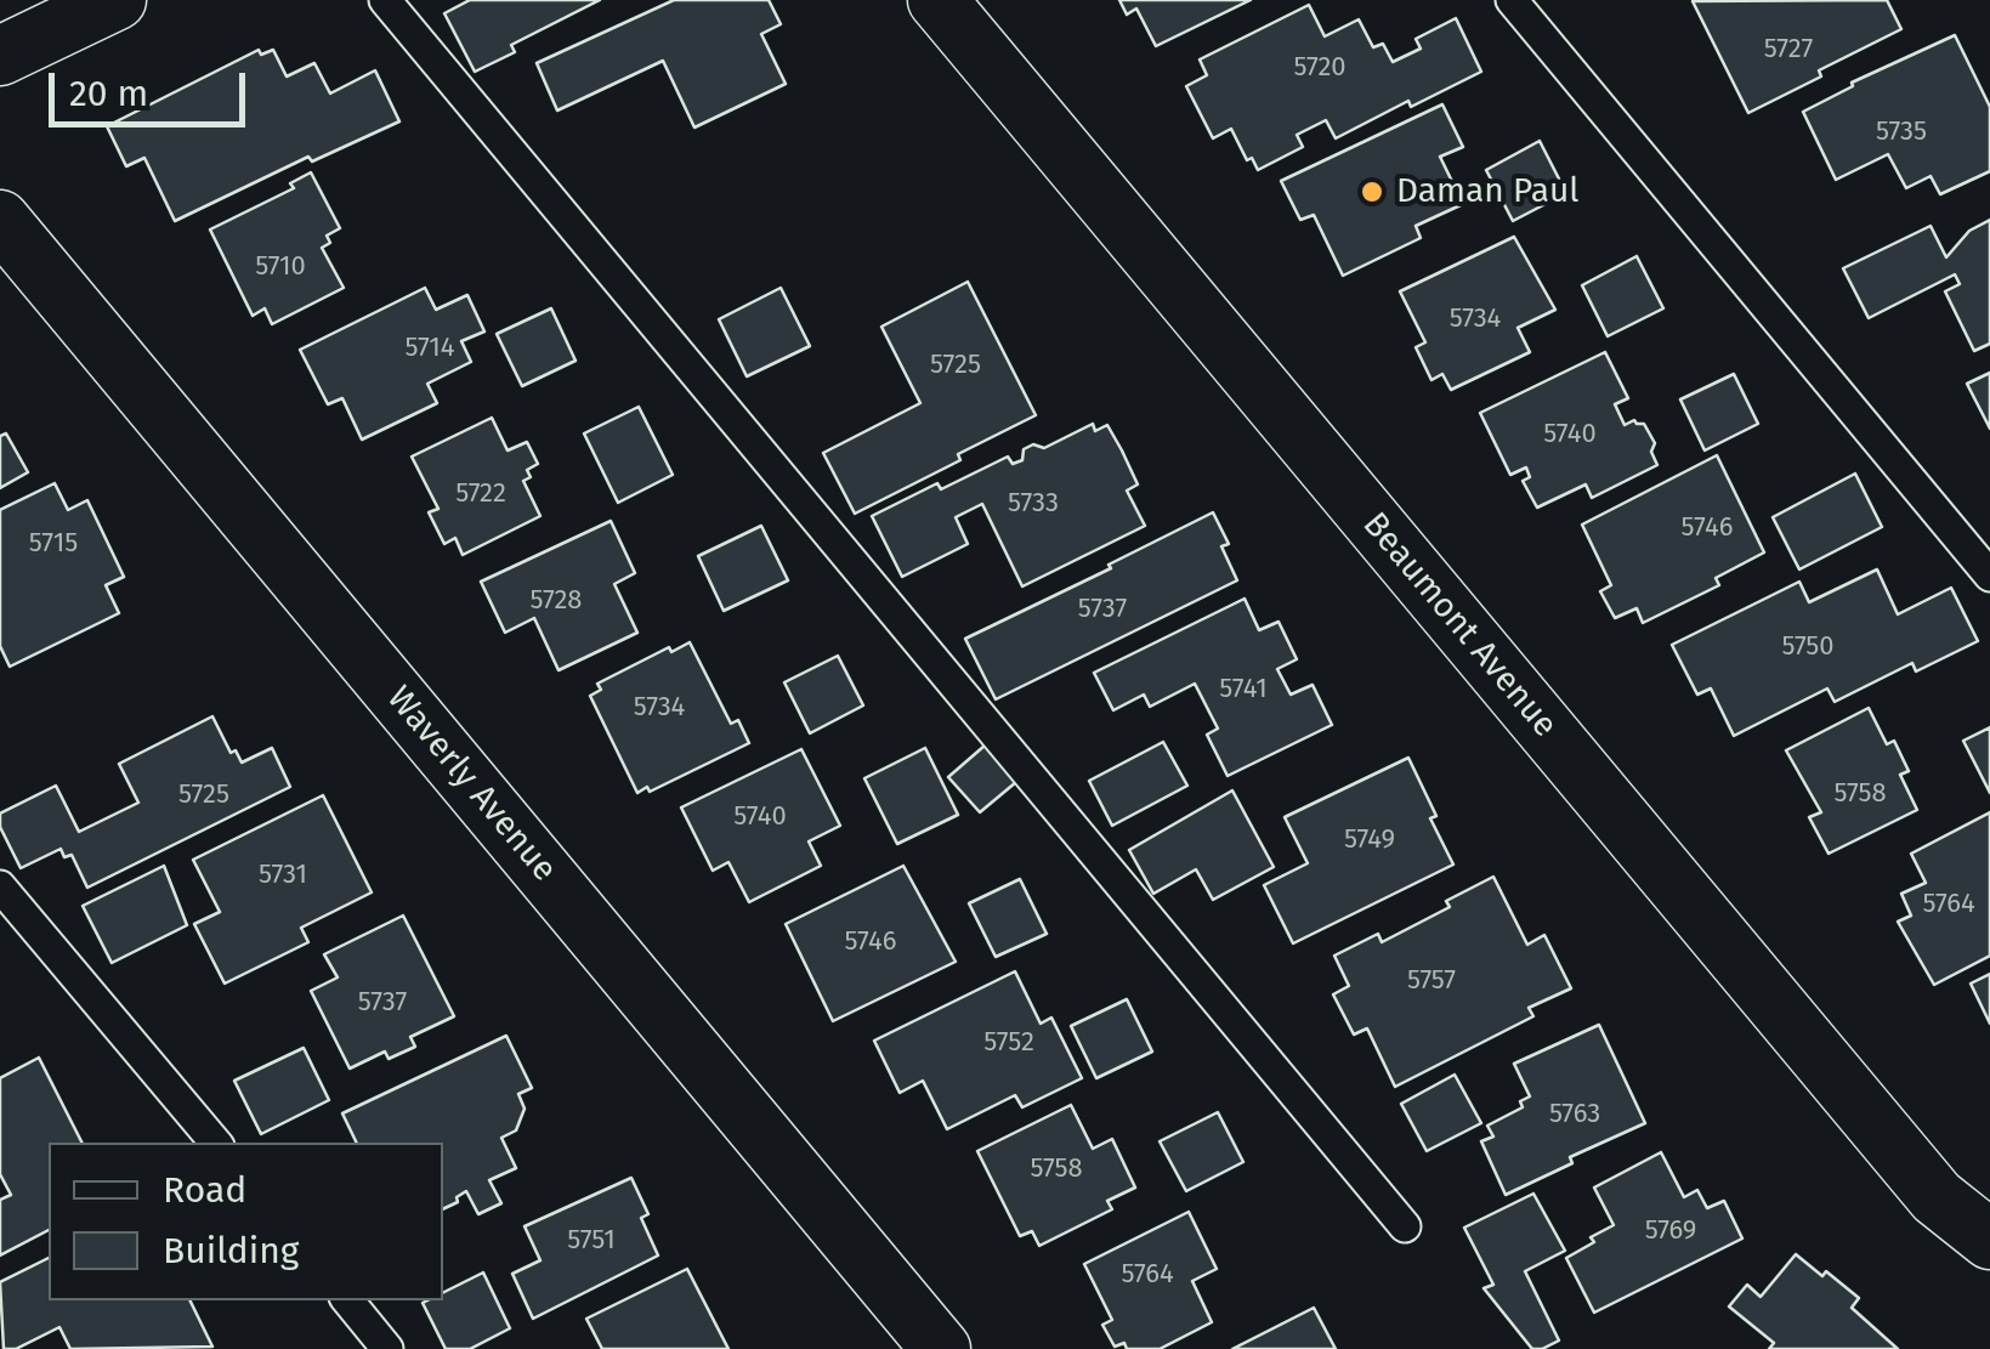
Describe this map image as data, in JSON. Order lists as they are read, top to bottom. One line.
{"streets":{"street":["Beaumont Avenue","Waverly Avenue"]},"places":["Daman Paul"],"house_numbers":["5727","5720","5735","5710","5734","5714","5725","5740","5722","5733","5746","5715","5728","5737","5750","5741","5734","5758","5725","5740","5749","5731","5764","5746","5757","5737","5752","5763","5758","5769","5751","5764"],"legend":["Road","Building"],"scale_bar":"20 m"}
